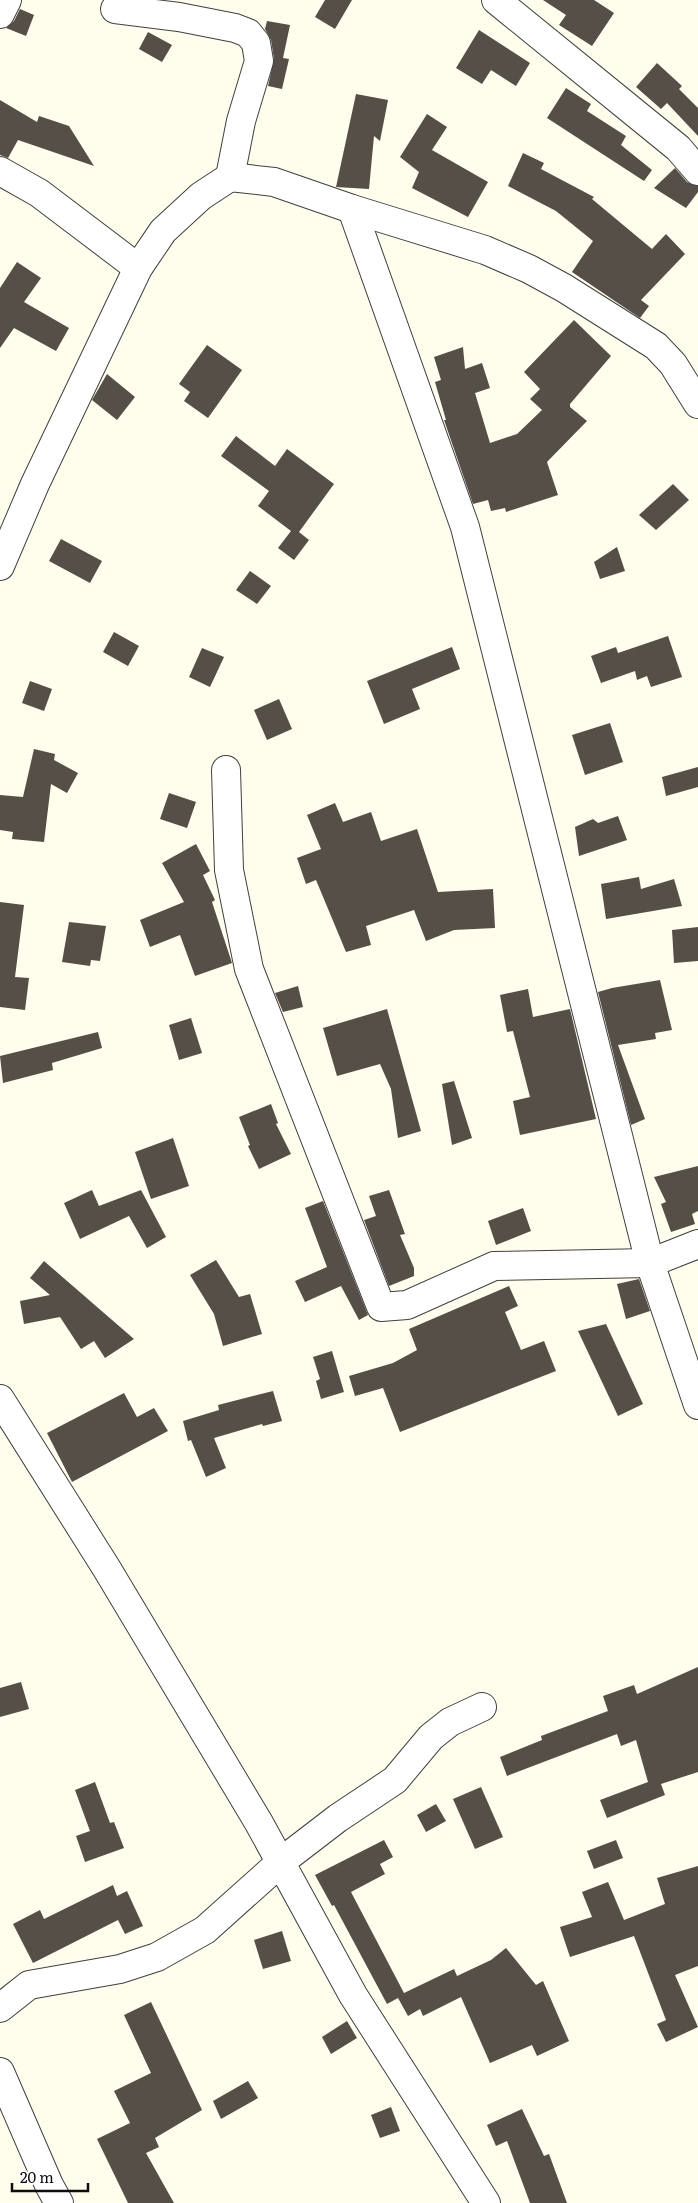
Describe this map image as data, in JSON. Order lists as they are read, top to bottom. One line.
{"scale_bar":"20 m"}
